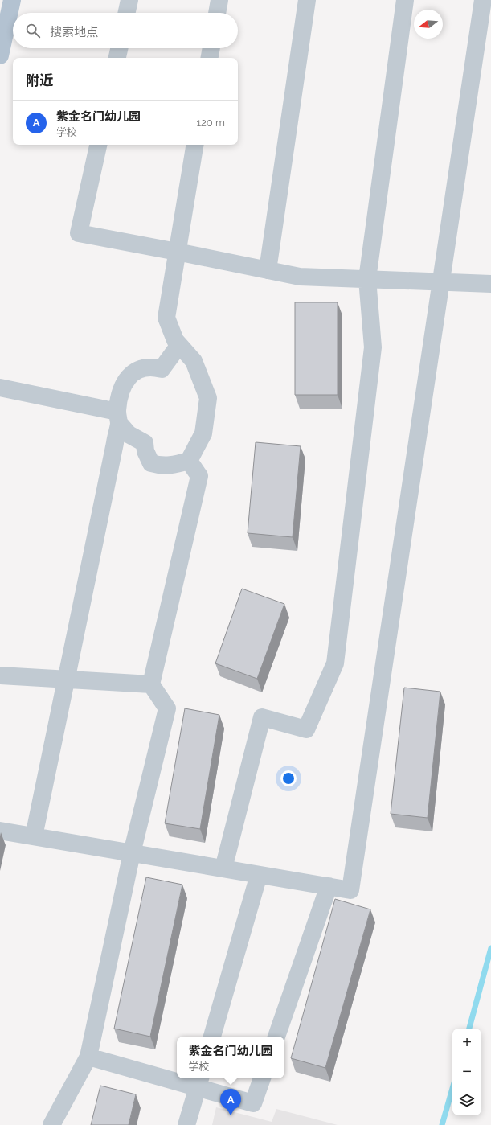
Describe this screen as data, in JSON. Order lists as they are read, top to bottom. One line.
{"north":"left","page":{"search":"搜索地点","heading":"附近","list":[{"mark":"A","name":"紫金名门幼儿园","note":"学校","value":"120 m"}],"map_buttons":["+","−"],"popup":["紫金名门幼儿园","学校"],"pins":"A"}}
